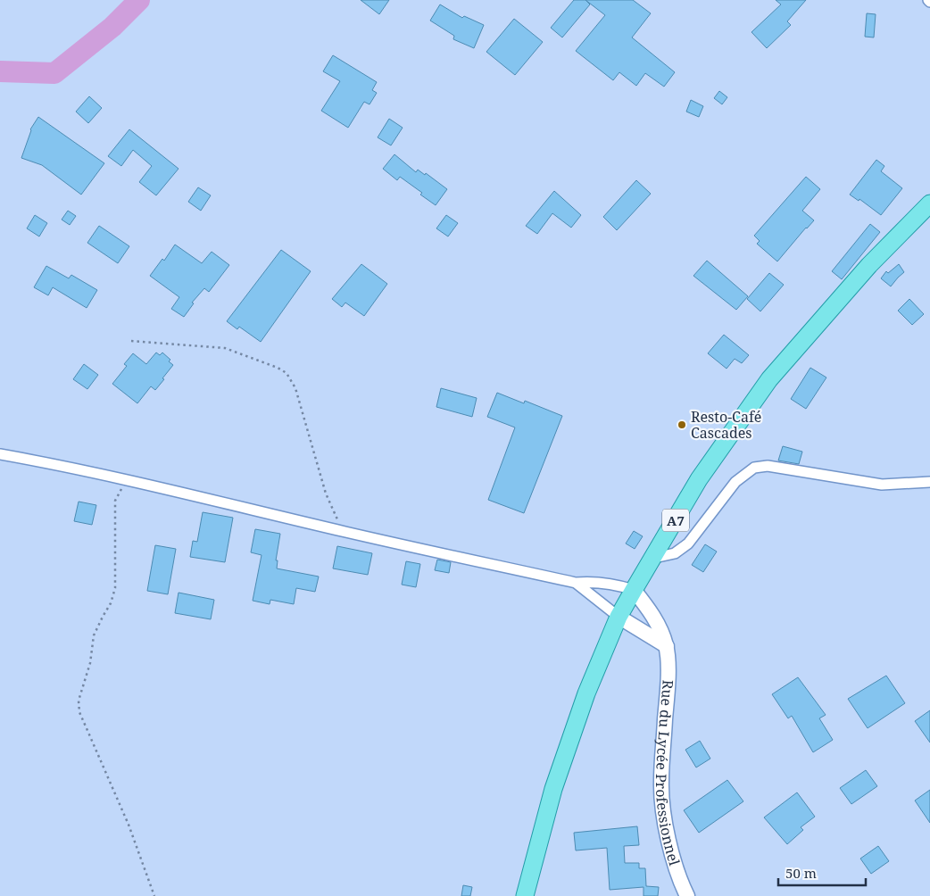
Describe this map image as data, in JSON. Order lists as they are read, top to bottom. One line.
{"streets":{"main road":["A7","Rue du Lycée Professionnel"]},"crossings":[["A7","Rue du Lycée Professionnel"]],"places":["Resto-Café Cascades"],"scale_bar":"50 m"}
